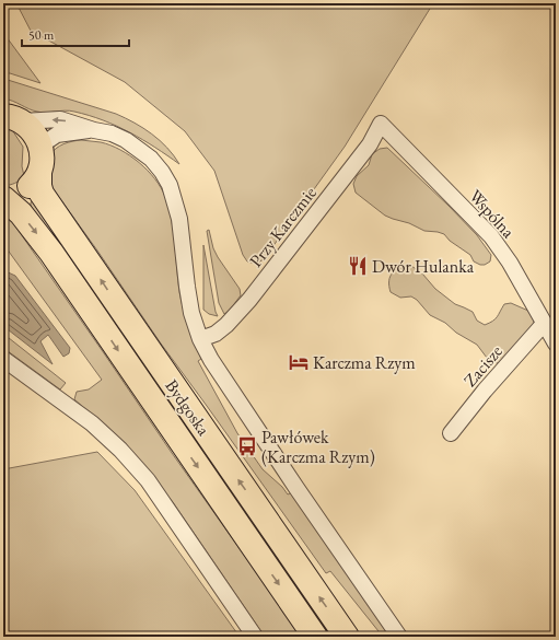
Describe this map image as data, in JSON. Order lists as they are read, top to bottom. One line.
{"streets":{"main road":["Bydgoska"],"street":["Wspólna","Przy Karczmie","Zacisze"]},"crossings":[["Wspólna","Przy Karczmie"],["Wspólna","Zacisze"]],"places":{"restaurant":["Dwór Hulanka"],"hotel":["Karczma Rzym"],"bus stop":["Pawłówek (Karczma Rzym)"]},"scale_bar":"50 m"}
